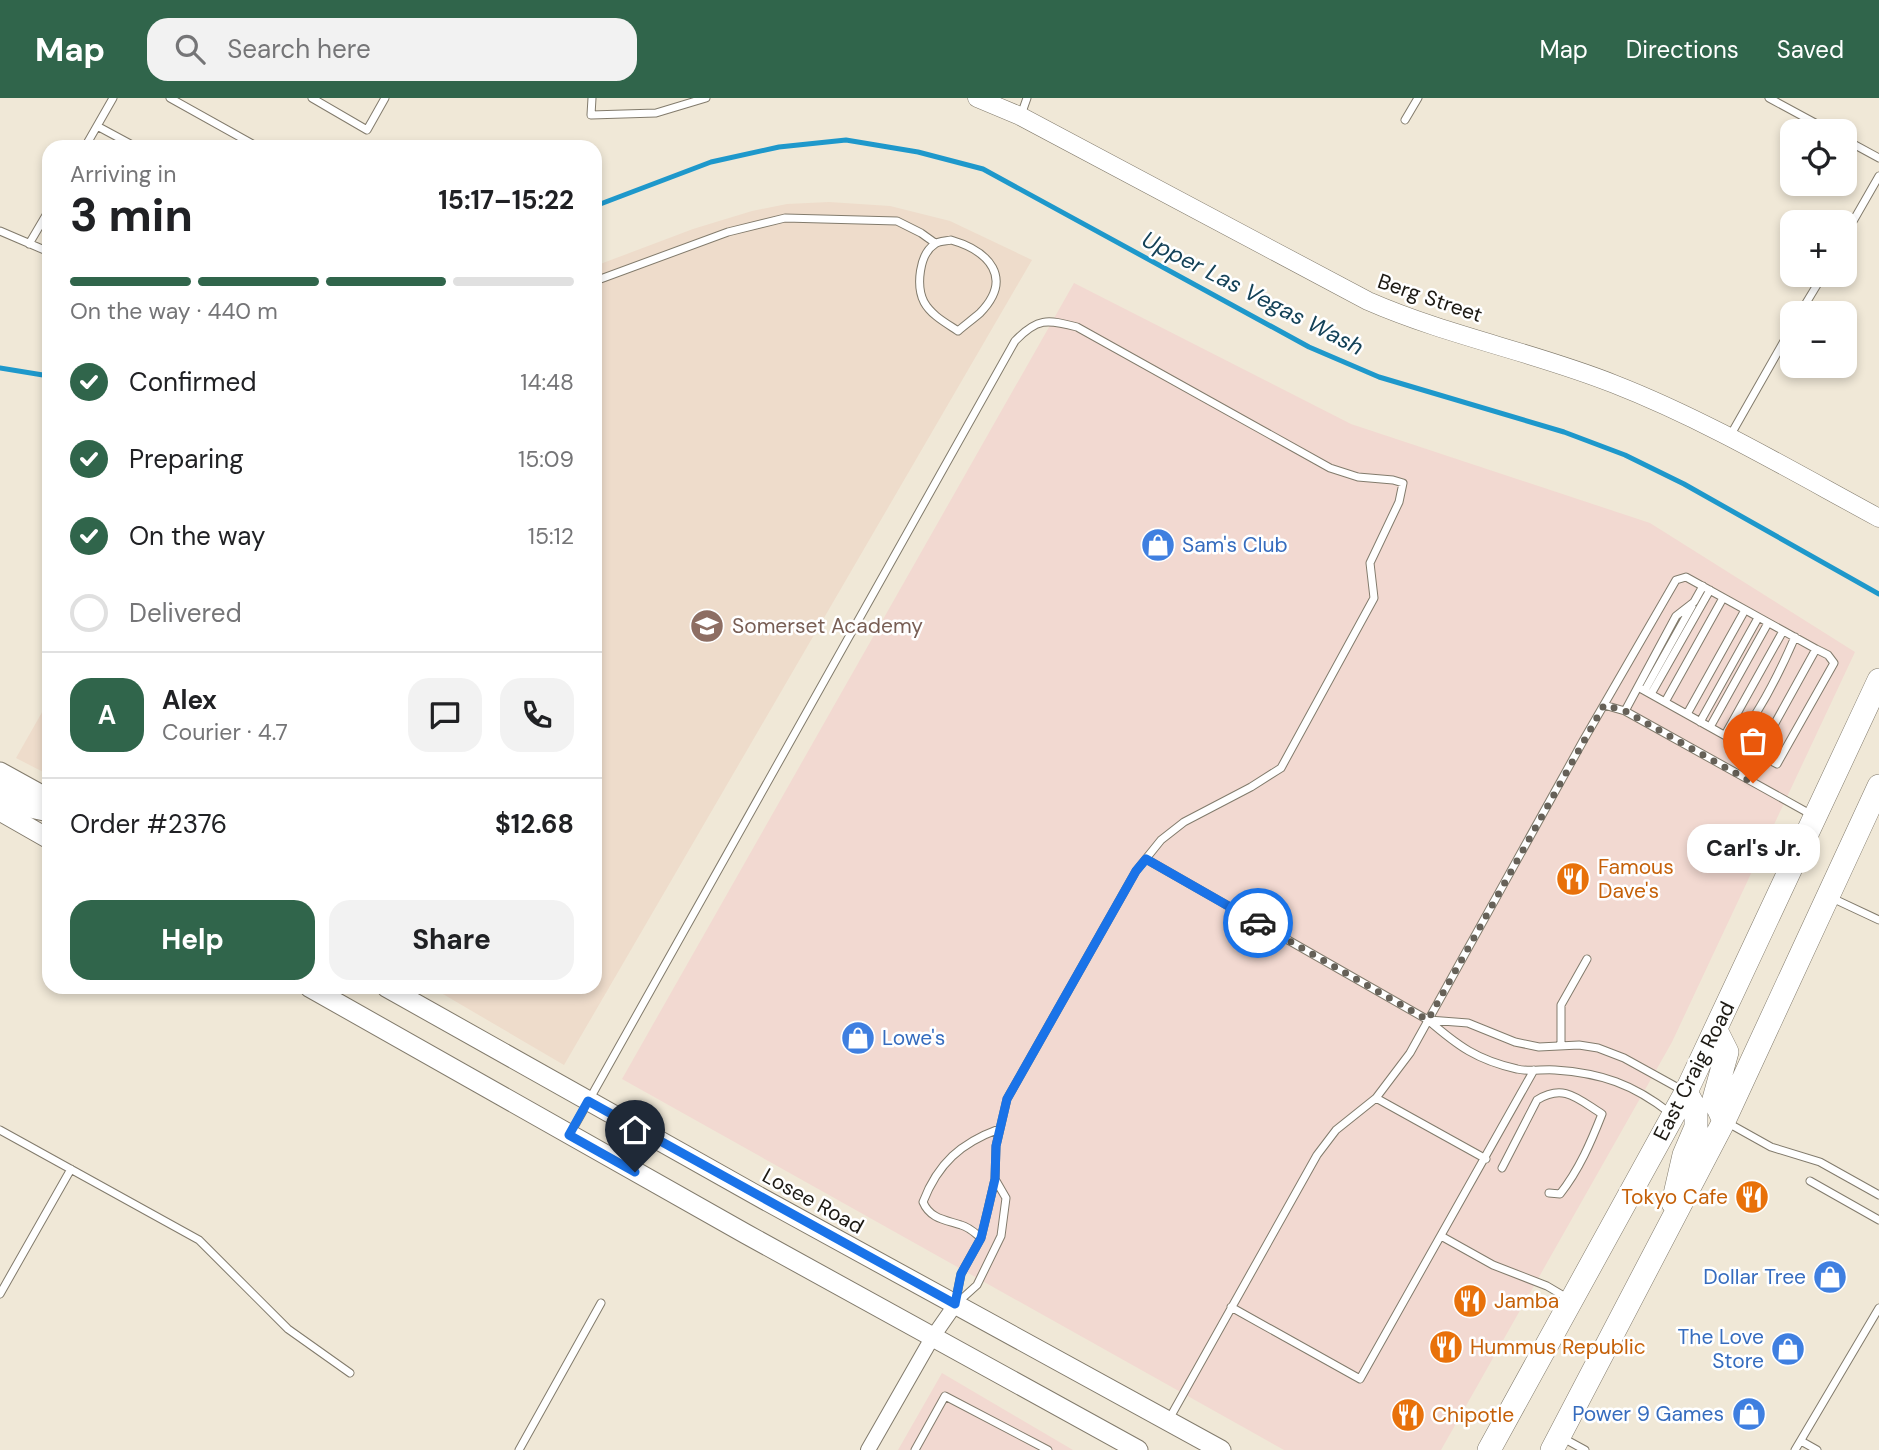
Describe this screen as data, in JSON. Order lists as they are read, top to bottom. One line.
{"streets":{"main road":["East Craig Road","Losee Road"],"street":["Berg Street"]},"water":["Upper Las Vegas Wash"],"places":{"shop":["Sam's Club","Lowe's","Dollar Tree","The Love Store","Power 9 Games"],"school or university":["Somerset Academy"],"other":["Carl's Jr."],"restaurant":["Famous Dave's","Tokyo Cafe","Jamba","Hummus Republic","Chipotle"]},"page":{"header":"Map","search":"Search here","nav":["Map","Directions","Saved"],"map_buttons":["+","−"],"heading":["3 min","Arriving in","15:17–15:22"],"panel":["Alex","Courier · 4.7","Order #2376","$12.68"],"bar":"On the way · 440 m","list":[["Confirmed","14:48"],["Preparing","15:09"],["On the way","15:12"],"Delivered"],"round":"A","bubble":"Carl's Jr.","buttons":["Help","Share"]}}
